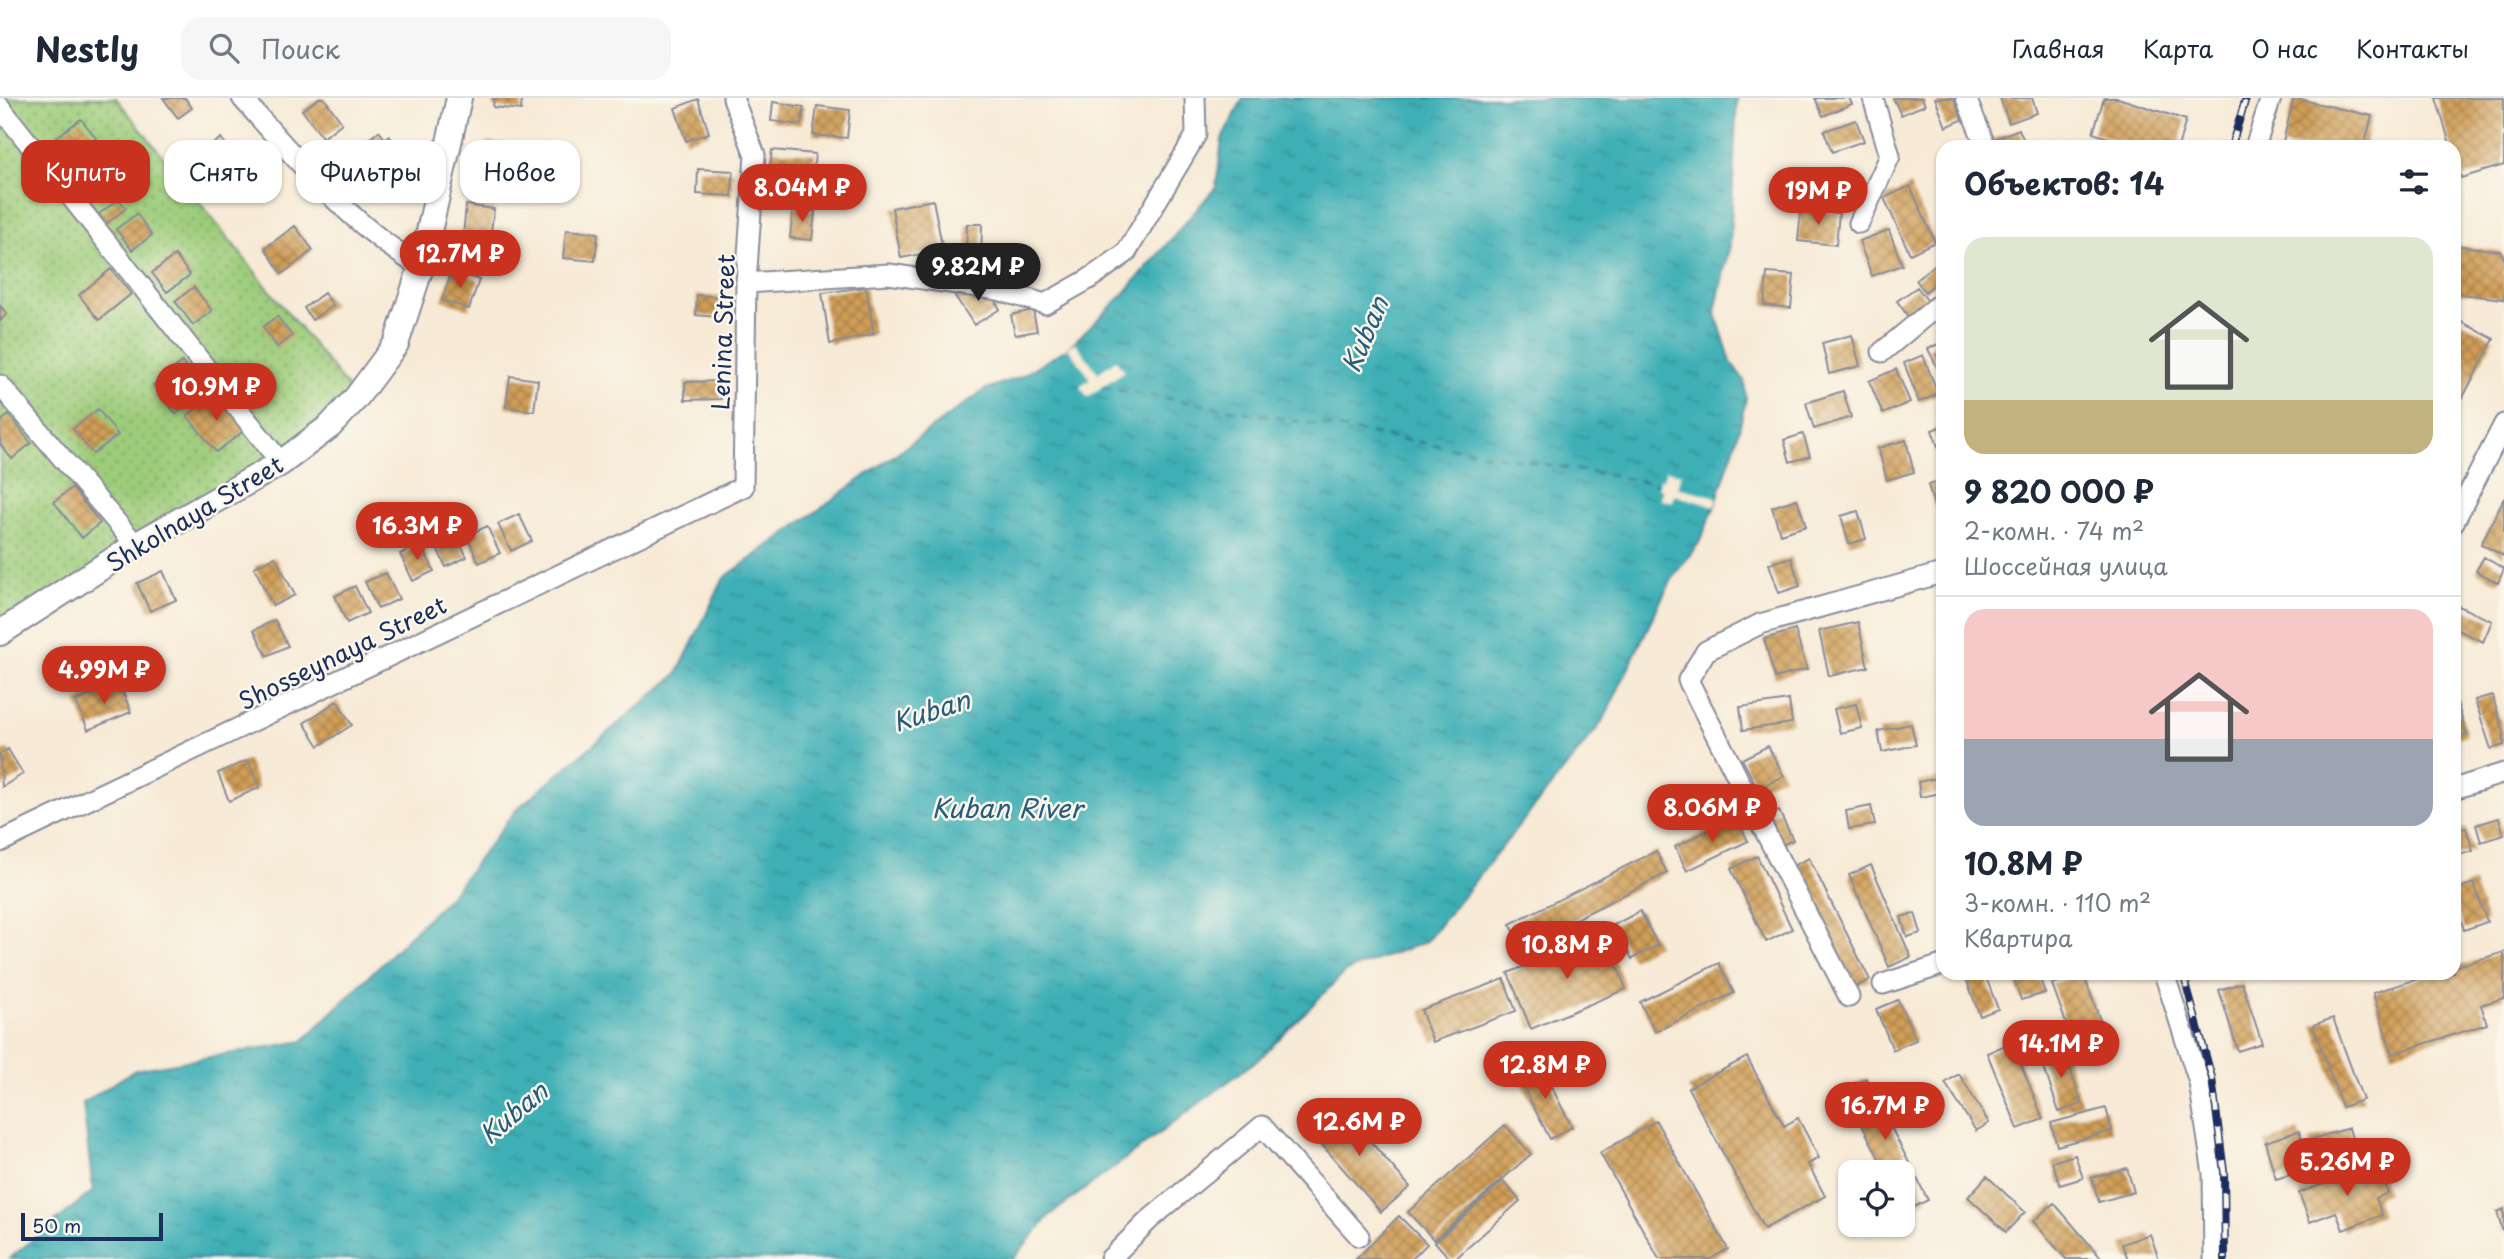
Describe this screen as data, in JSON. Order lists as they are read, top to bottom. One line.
{"streets":{"street":["Lenina Street","Shkolnaya Street","Shosseynaya Street"]},"crossings":[["Lenina Street","Shosseynaya Street"]],"water":["Kuban","Kuban River"],"scale_bar":"50 m","page":{"header":"Nestly","search":"Поиск","nav":["Главная","Карта","О нас","Контакты"],"chip":["Купить","Снять","Фильтры","Новое"],"heading":"Объектов: 14","price":["8.04M ₽","19M ₽","12.7M ₽","9.82M ₽","10.9M ₽","16.3M ₽","4.99M ₽","8.06M ₽","10.8M ₽","14.1M ₽","12.8M ₽","16.7M ₽","12.6M ₽","5.26M ₽"],"list":[{"name":"9 820 000 ₽","note":"2-комн. · 74 m² · Шоссейная улица"},{"name":"10.8M ₽","note":"3-комн. · 110 m² · Квартира"}],"scale":"50 m"}}
